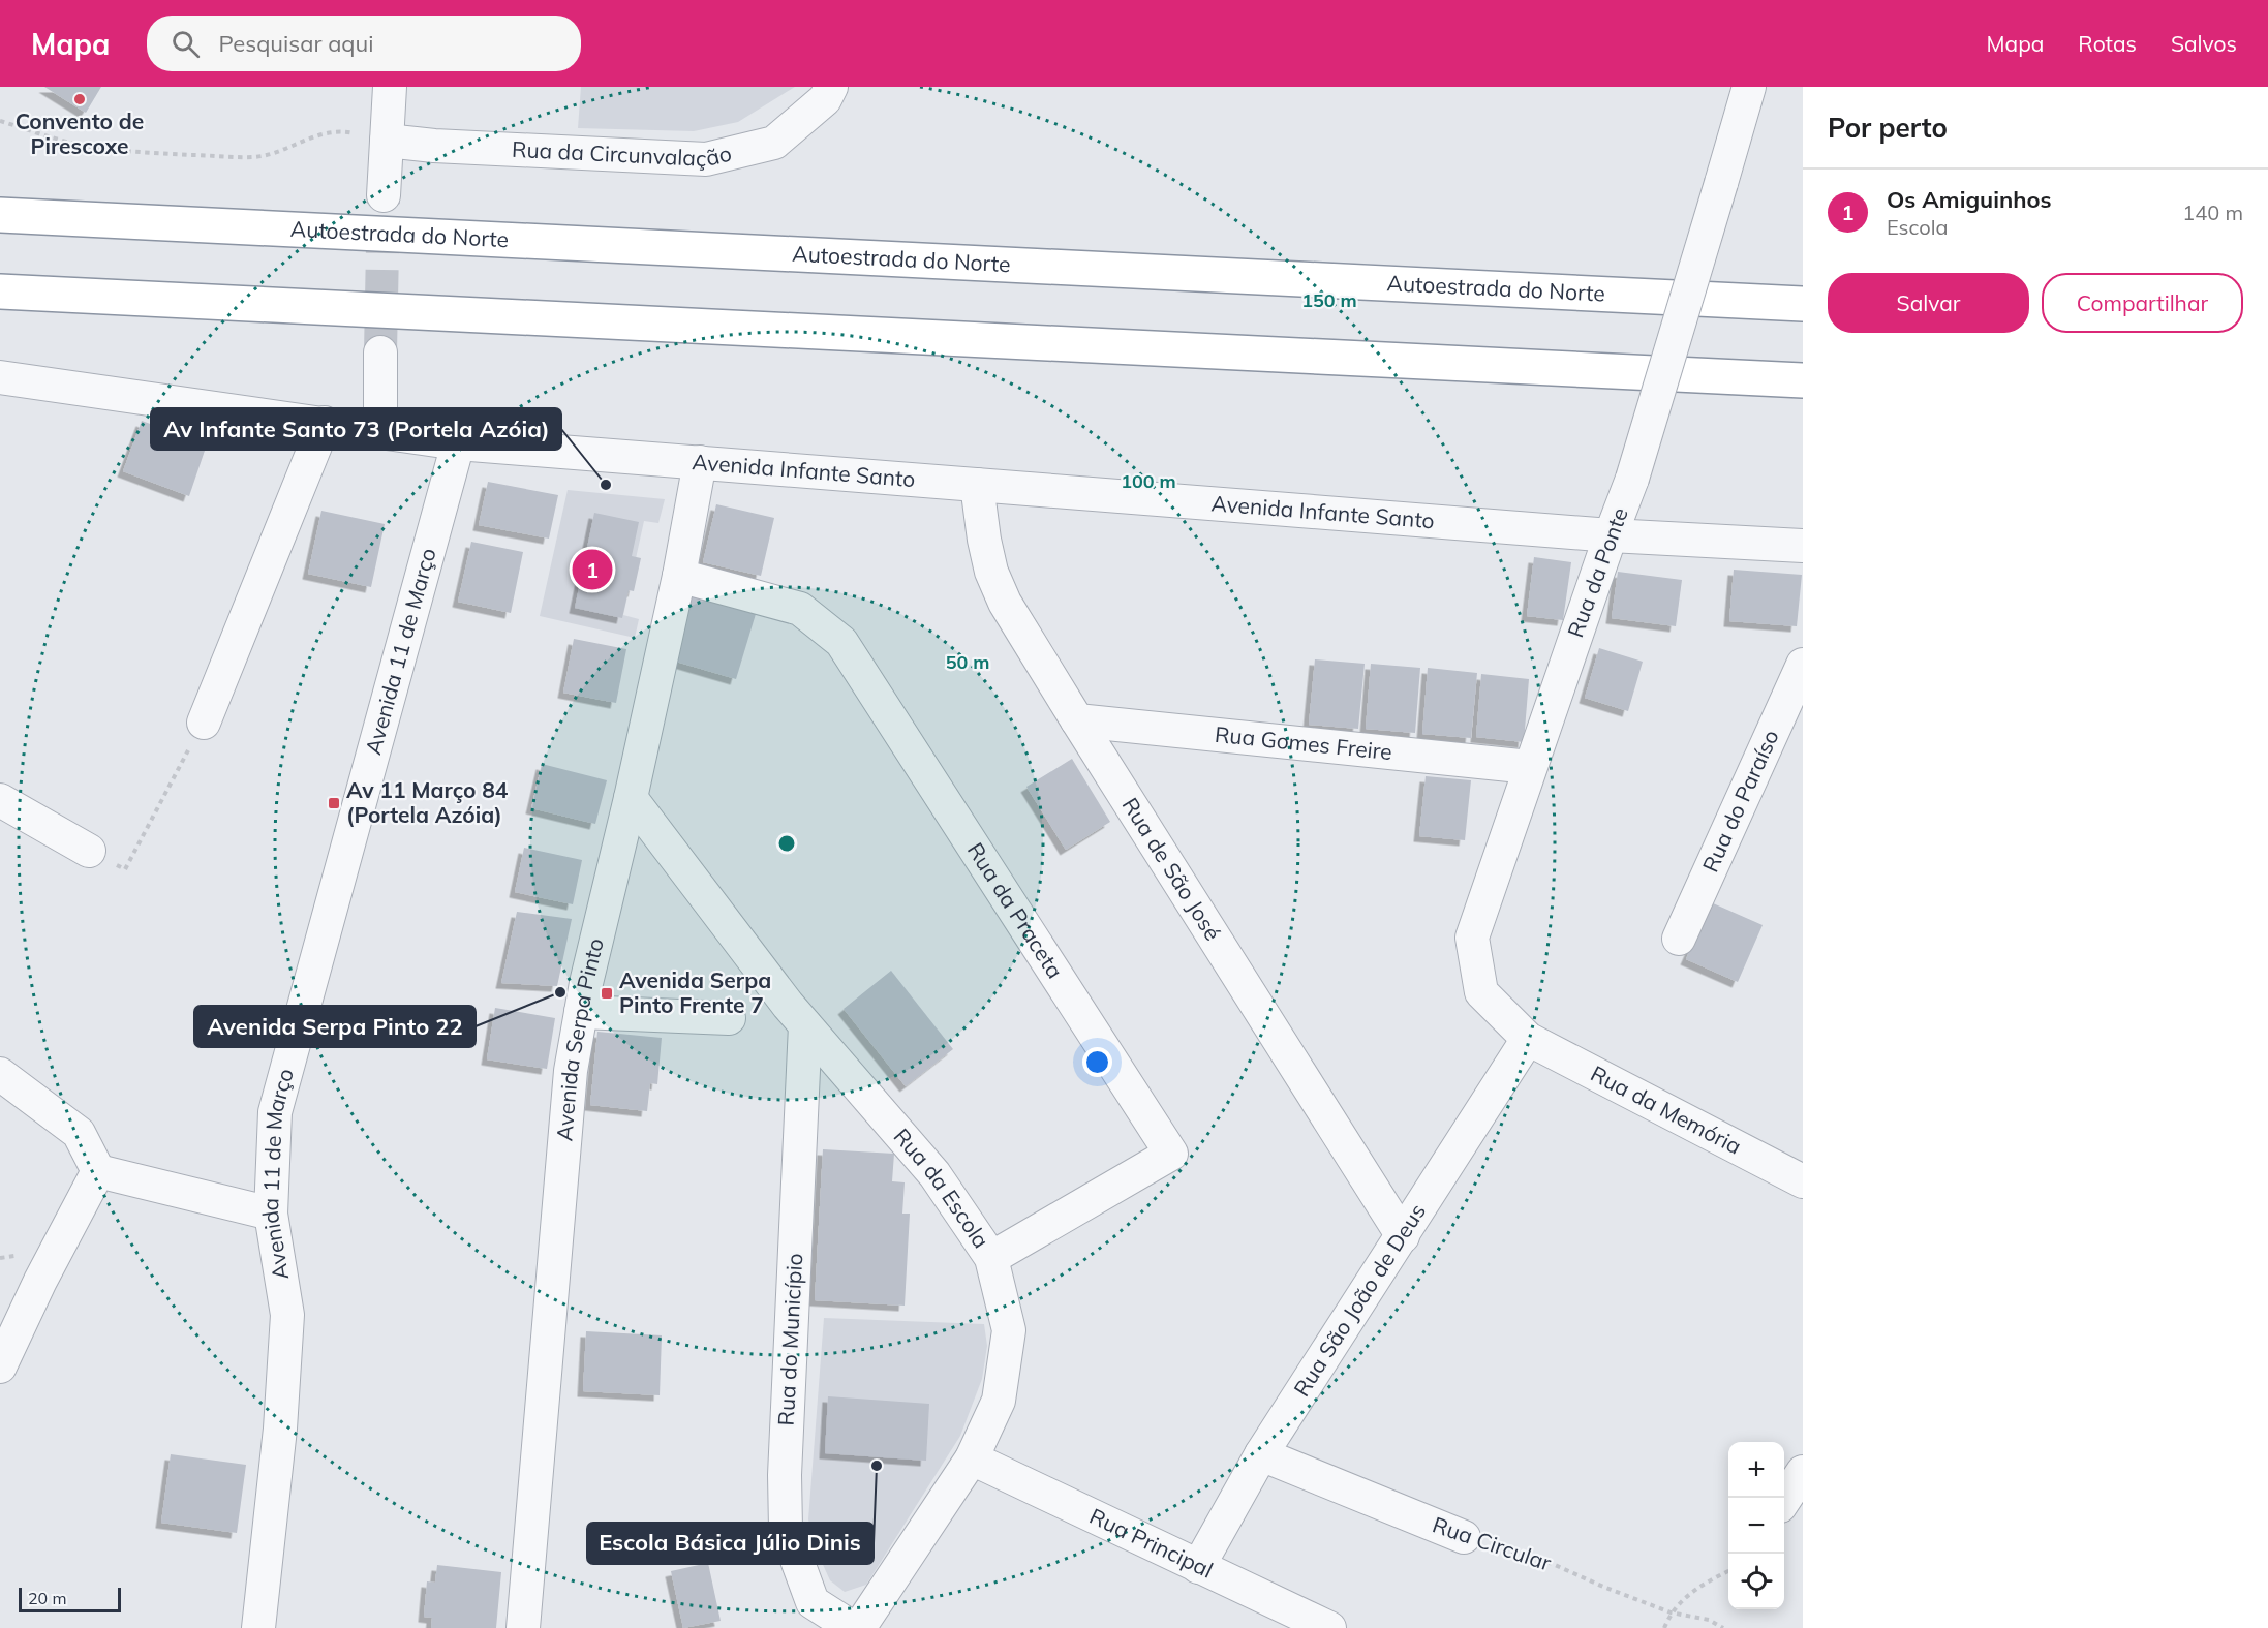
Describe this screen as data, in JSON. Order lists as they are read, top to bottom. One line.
{"streets":{"highway":["Autoestrada do Norte"],"street":["Rua da Circunvalação","Avenida Infante Santo","Rua da Ponte","Avenida 11 de Março","Rua Gomes Freire","Rua do Paraíso","Rua de São José","Rua da Praceta","Avenida Serpa Pinto","Rua da Memória","Rua da Escola","Rua São João de Deus","Rua do Município","Rua Principal","Rua Circular"]},"crossings":[["Avenida Infante Santo","Rua da Ponte"],["Avenida Infante Santo","Avenida 11 de Março"],["Avenida Infante Santo","Rua de São José"],["Avenida Infante Santo","Avenida Serpa Pinto"],["Rua da Ponte","Rua Gomes Freire"],["Rua da Ponte","Rua da Memória"],["Rua da Ponte","Rua São João de Deus"],["Rua Gomes Freire","Rua de São José"],["Rua de São José","Rua São João de Deus"],["Rua da Praceta","Avenida Serpa Pinto"],["Rua da Praceta","Rua da Escola"],["Avenida Serpa Pinto","Rua da Escola"],["Rua da Memória","Rua São João de Deus"],["Rua da Escola","Rua do Município"],["Rua da Escola","Rua Principal"],["Rua São João de Deus","Rua Principal"],["Rua São João de Deus","Rua Circular"]],"places":{"other":["Convento de Pirescoxe","Av Infante Santo 73 (Portela Azóia)","Avenida Serpa Pinto 22","Escola Básica Júlio Dinis"],"transit":["Av 11 Março 84 (Portela Azóia)","Avenida Serpa Pinto Frente 7"]},"scale_bar":"20 m","page":{"header":"Mapa","search":"Pesquisar aqui","nav":["Mapa","Rotas","Salvos"],"heading":"Por perto","list":[{"mark":"1","name":"Os Amiguinhos","note":"Escola","value":"140 m"}],"buttons":["Salvar","Compartilhar"],"pins":"1","map_buttons":["+","−"],"scale":"20 m"},"rings":["150 m","100 m","50 m"]}
